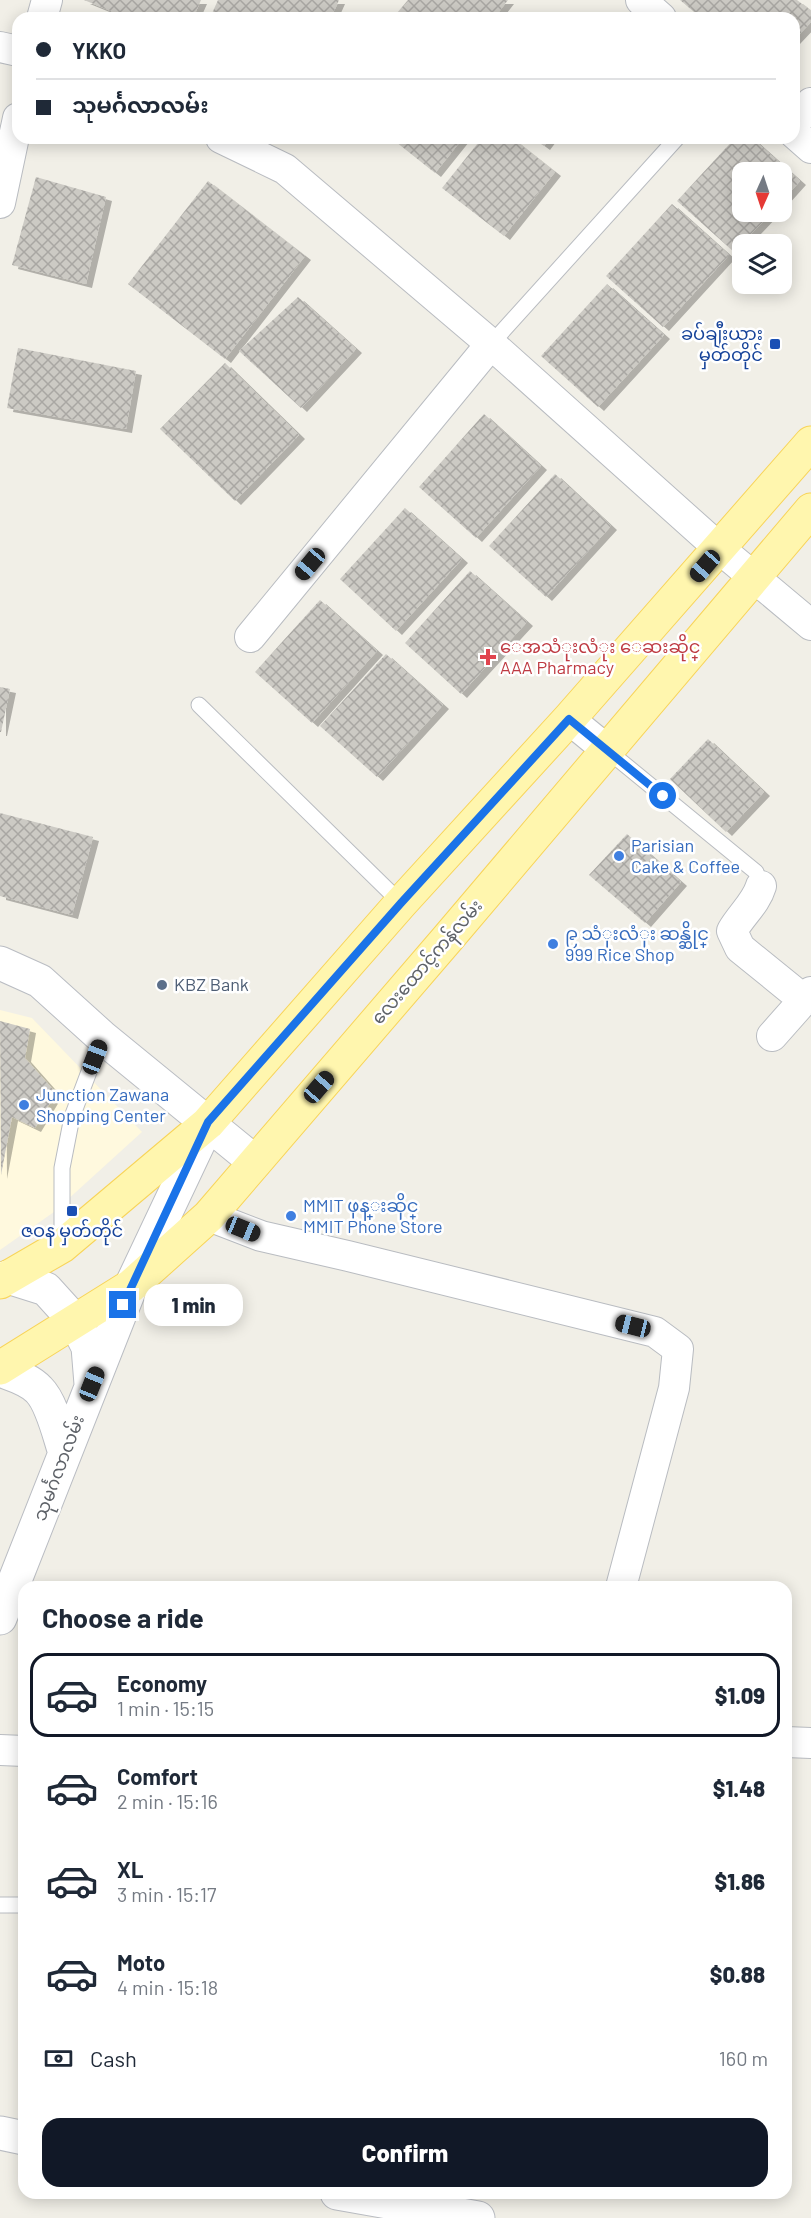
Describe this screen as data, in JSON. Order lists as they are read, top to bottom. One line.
{"streets":{"main road":["လေးထောင့်ကန်လမ်း"],"street":["သုမင်္ဂလာလမ်း"]},"crossings":[["လေးထောင့်ကန်လမ်း","သုမင်္ဂလာလမ်း"]],"places":{"transit":["ခပ်ချီးယား မှတ်တိုင်","ဇဝန မှတ်တိုင်"],"health":["ေအသံုးလံုး ေဆးဆိုင္ AAA Pharmacy"],"other":["Parisian Cake & Coffee","၉ သံုးလံုး ဆန္ဆိုင္ 999 Rice Shop","KBZ Bank","Junction Zawana Shopping Center","MMIT ဖုန္းဆိုင္ MMIT Phone Store"]},"north":"bottom","page":{"banner":["YKKO","သုမင်္ဂလာလမ်း"],"bubble":"1 min","heading":"Choose a ride","list":[{"name":"Economy","note":"1 min · 15:15","value":"$1.09"},{"name":"Comfort","note":"2 min · 15:16","value":"$1.48"},{"name":"XL","note":"3 min · 15:17","value":"$1.86"},{"name":"Moto","note":"4 min · 15:18","value":"$0.88"}],"pay":["Cash","160 m"],"buttons":"Confirm"}}
